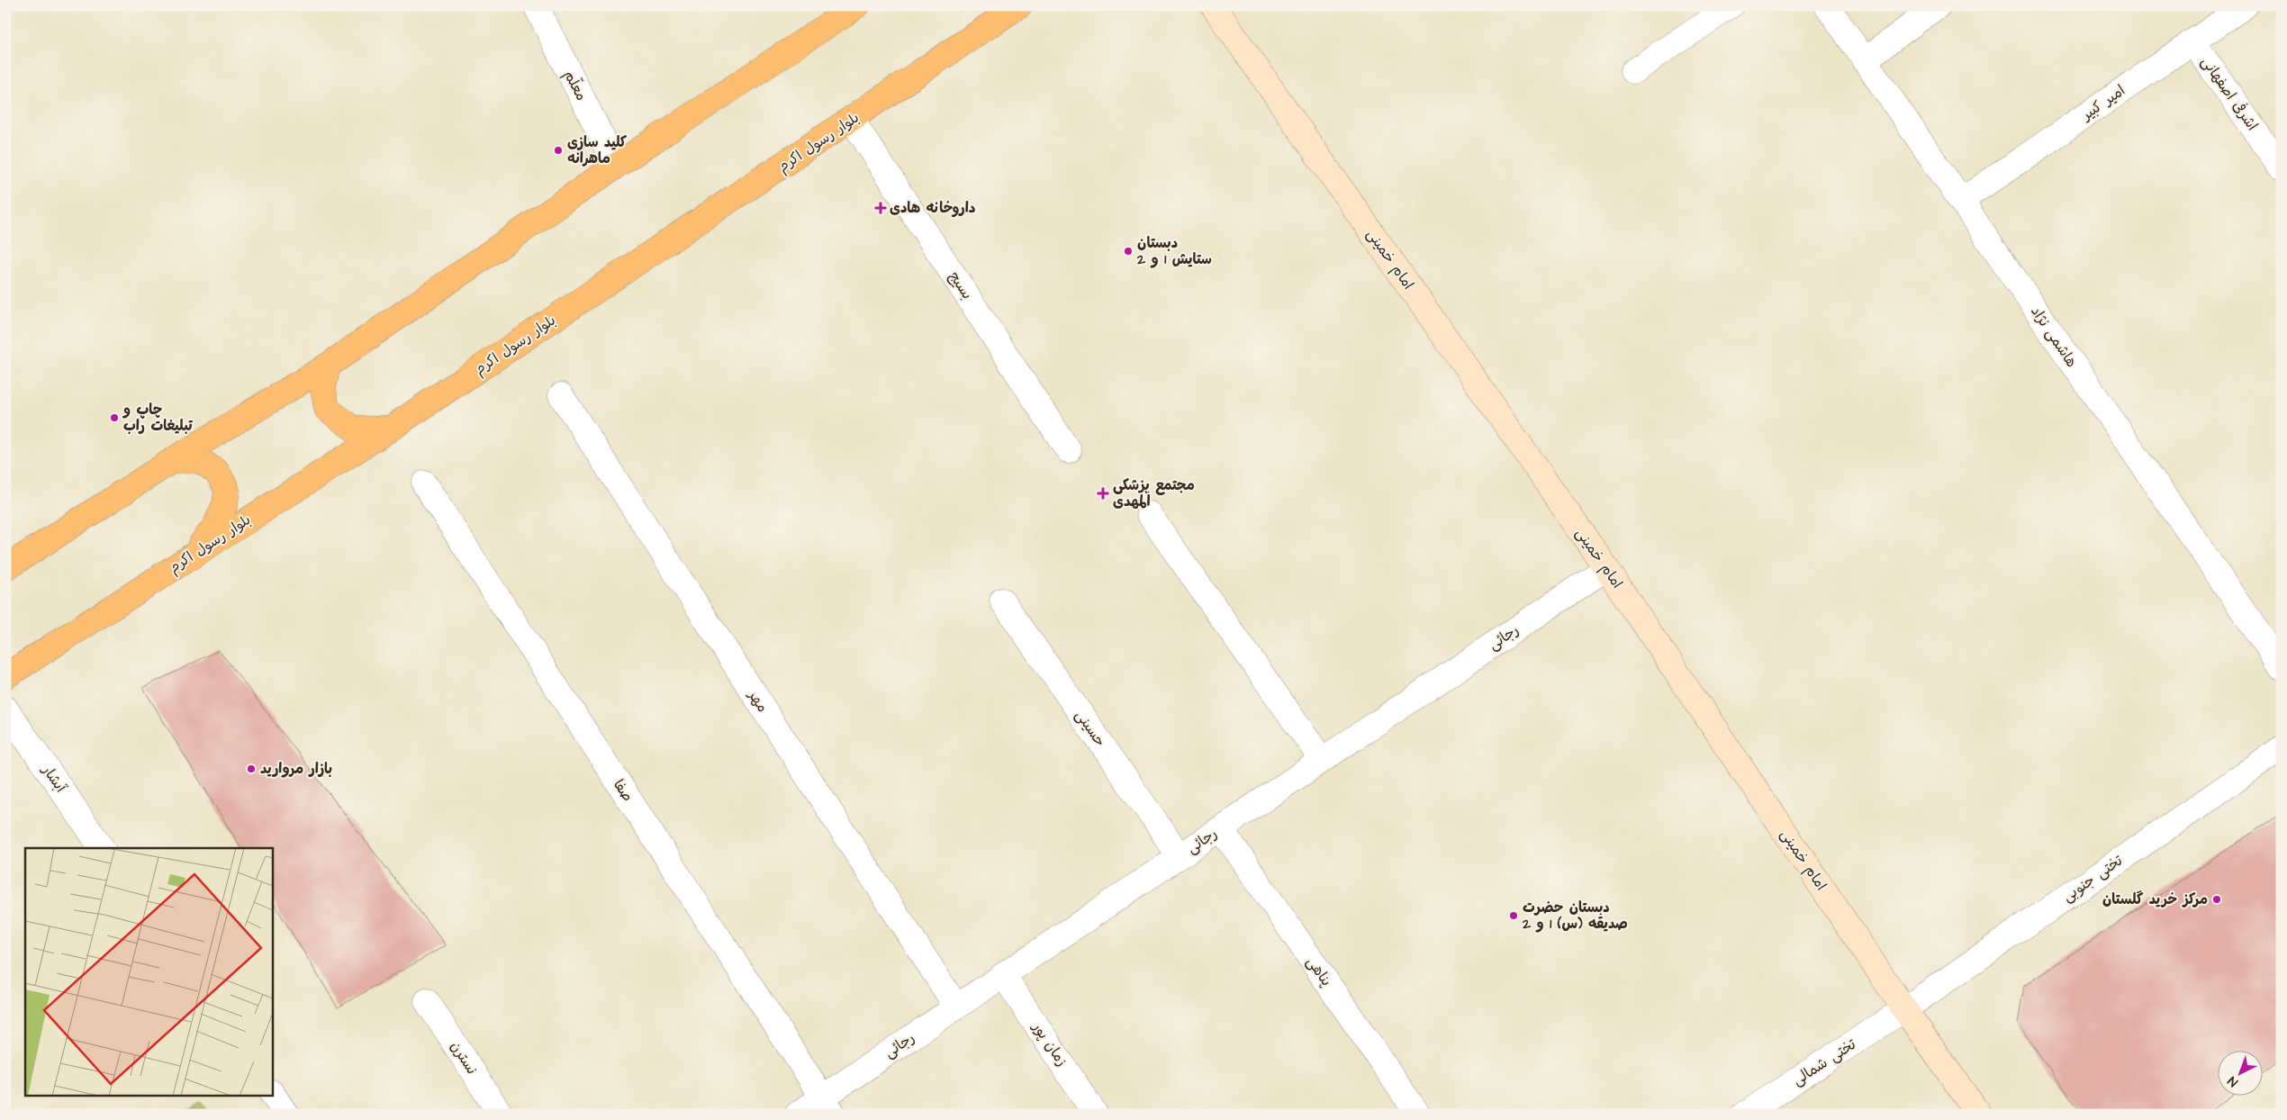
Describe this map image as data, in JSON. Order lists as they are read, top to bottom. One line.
{"streets":{"main road":["بلوار رسول اکرم","امام خمینی"],"street":["معلّم","اشرفی اصفهانی","امیر کبیر","بسیج","هاشمی نژاد","رجائی","مهر","حسینی","آبشار","صفا","تختی جنوبی","پناهی","زمان پور","نسترن","تختی شمالی"]},"crossings":[["اشرفی اصفهانی","امیر کبیر"],["امیر کبیر","هاشمی نژاد"],["بلوار رسول اکرم","بسیج"],["امام خمینی","رجائی"],["امام خمینی","تختی جنوبی"],["امام خمینی","تختی شمالی"],["رجائی","مهر"],["رجائی","حسینی"],["رجائی","صفا"],["رجائی","پناهی"],["رجائی","زمان پور"],["تختی جنوبی","تختی شمالی"]],"places":{"other":["کلید سازی ماهرانه","دبستان ستایش 1 و 2","چاپ و تبلیغات راب","بازار مروارید","مرکز خرید گلستان","دبستان حضرت صدیقه (س) 1 و 2"],"health":["داروخانه هادی","مجتمع پزشکی المهدی"]},"north":"bottom left"}
